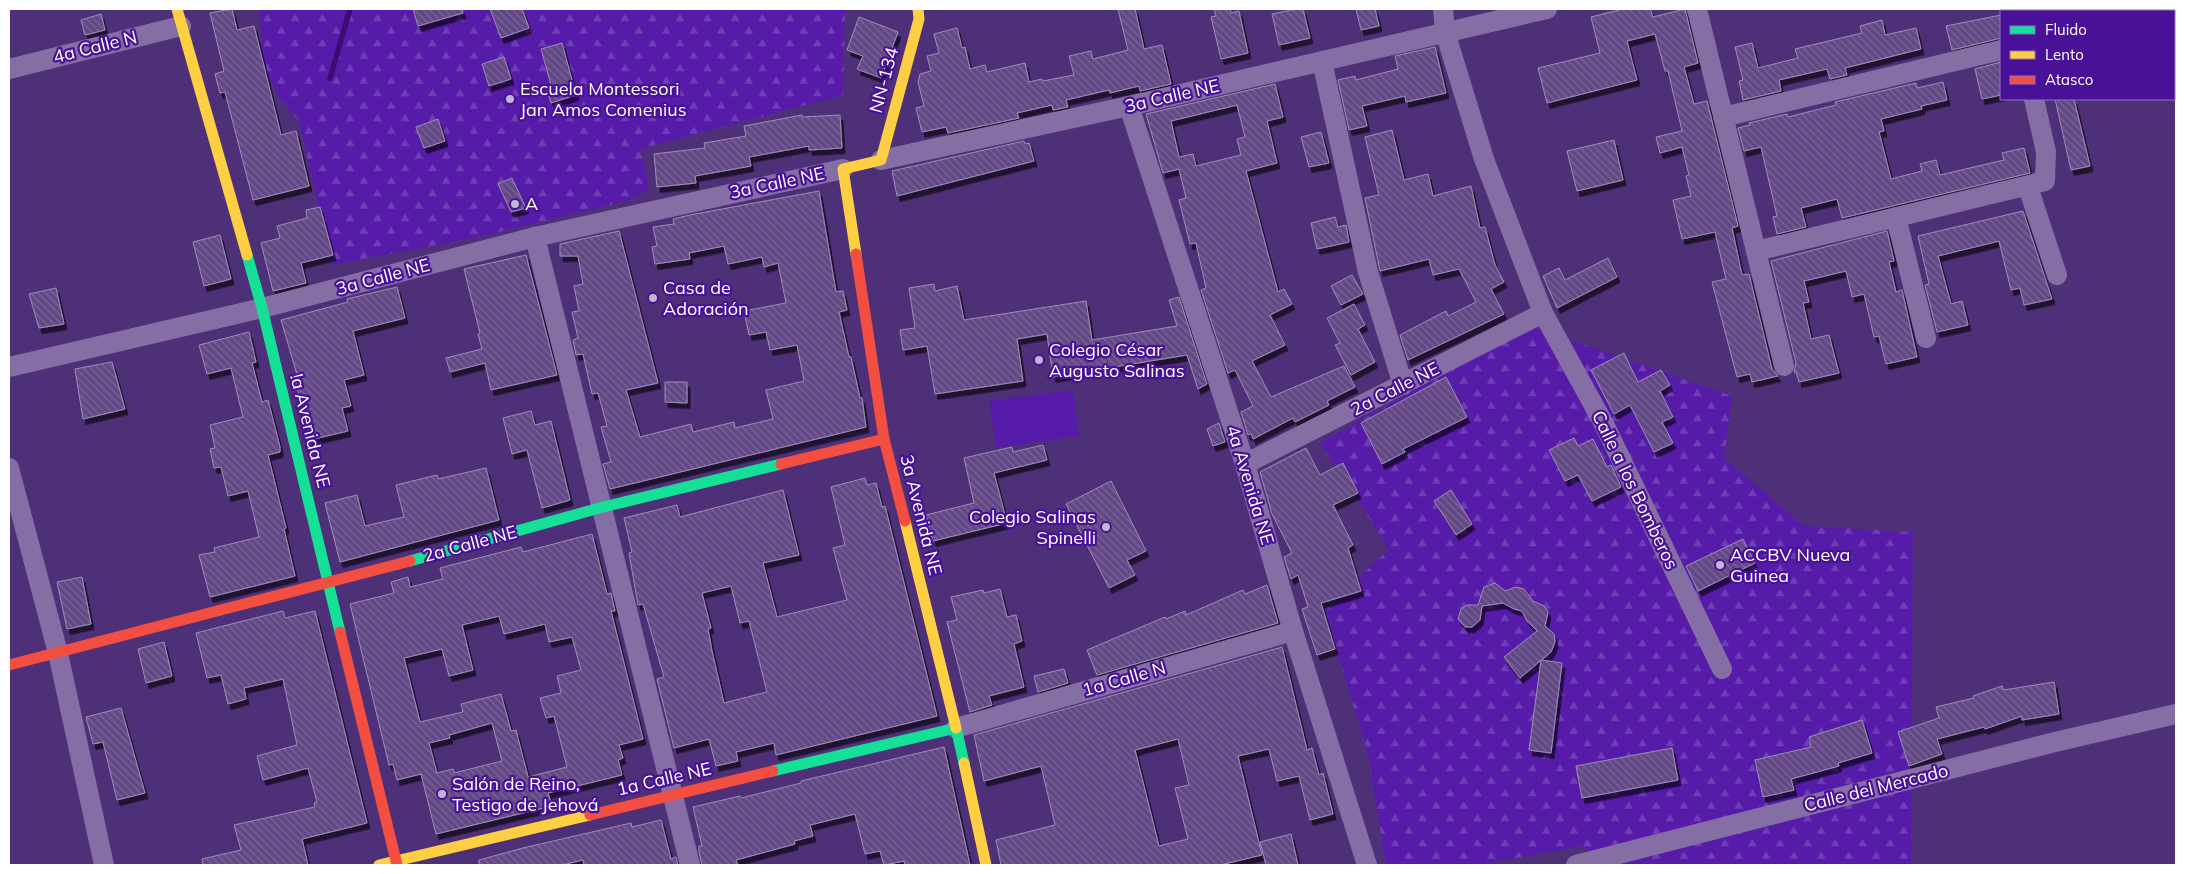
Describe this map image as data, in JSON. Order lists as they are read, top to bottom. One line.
{"streets":{"main road":["NN-134","3a Calle NE","2a Calle NE","!a Avenida NE","3a Avenida NE","1a Calle NE"],"street":["4a Calle N","4a Avenida NE","Calle a los Bomberos","1a Calle N","Calle del Mercado"]},"crossings":[["4a Calle N","!a Avenida NE"],["NN-134","3a Calle NE"],["3a Calle NE","!a Avenida NE"],["3a Calle NE","4a Avenida NE"],["3a Calle NE","Calle a los Bomberos"],["3a Calle NE","3a Avenida NE"],["2a Calle NE","!a Avenida NE"],["2a Calle NE","4a Avenida NE"],["2a Calle NE","Calle a los Bomberos"],["2a Calle NE","3a Avenida NE"],["!a Avenida NE","1a Calle NE"],["4a Avenida NE","1a Calle N"],["3a Avenida NE","1a Calle N"],["3a Avenida NE","1a Calle NE"],["1a Calle N","1a Calle NE"]],"places":["Escuela Montessori Jan Amos Comenius","A","Casa de Adoración","Colegio César Augusto Salinas","Colegio Salinas Spinelli","ACCBV Nueva Guinea","Salón de Reino, Testigo de Jehová"],"legend":["Fluido","Lento","Atasco"]}
